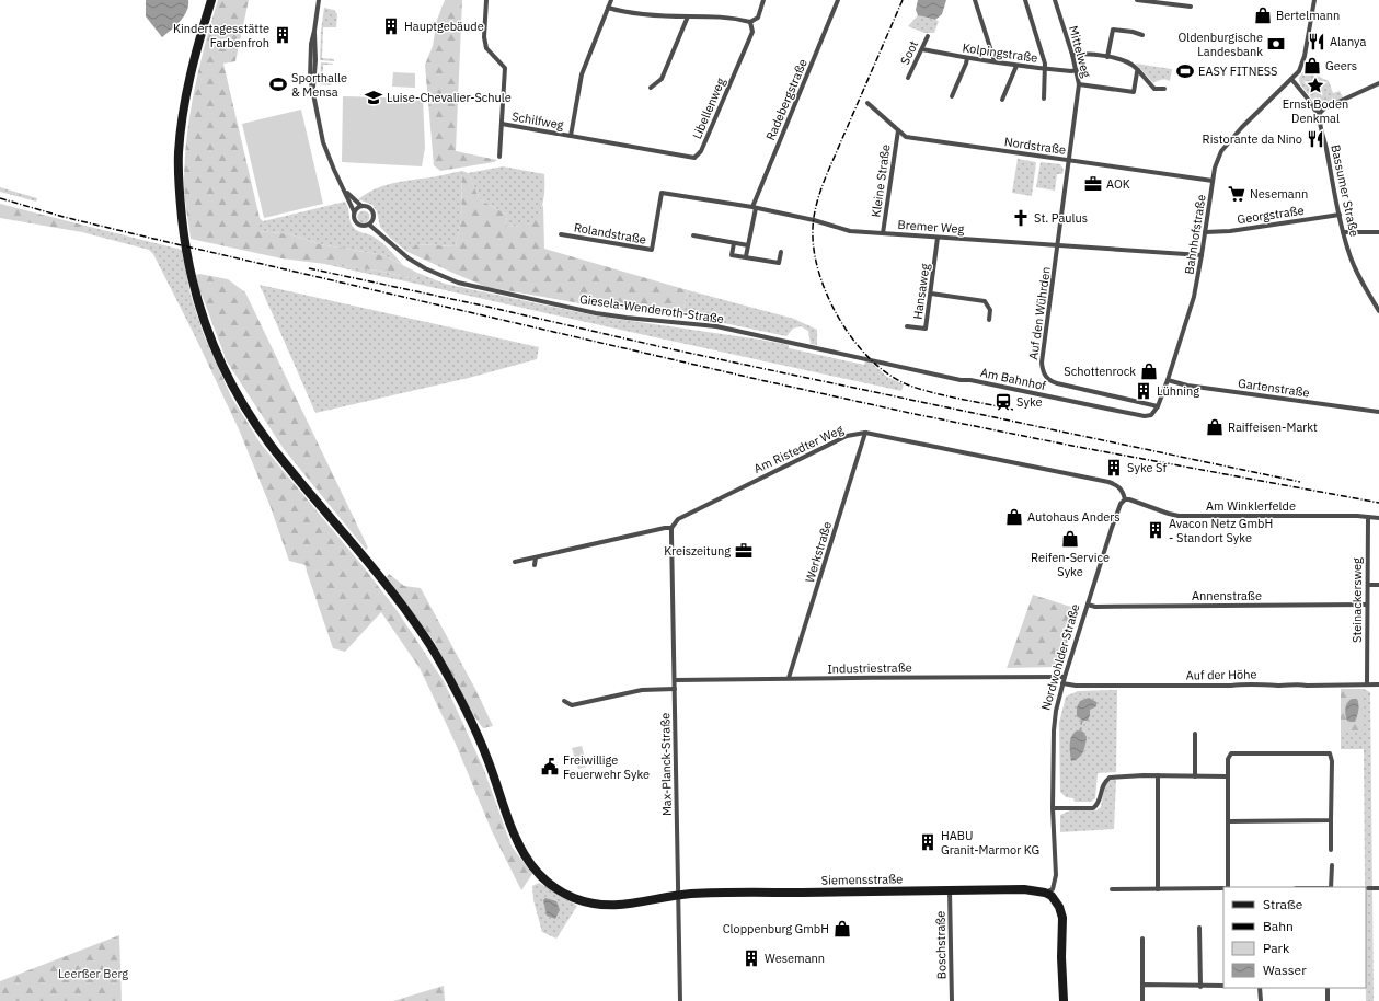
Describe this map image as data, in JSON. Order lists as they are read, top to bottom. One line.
{"streets":{"main road":["Siemensstraße"],"street":["Mittelweg","Soot","Kolpingstraße","Radebergstraße","Libellenweg","Schilfweg","Nordstraße","Kleine Straße","Bassumer Straße","Georgstraße","Bremer Weg","Rolandstraße","Bahnhofstraße","Hansaweg","Giesela-Wenderoth-Straße","Auf den Wührden","Am Bahnhof","Gartenstraße","Am Ristedter Weg","Am Winklerfelde","Werkstraße","Annenstraße","Steinackersweg","Nordwohlder Straße","Industriestraße","Auf der Höhe","Max-Planck-Straße","Boschstraße"]},"crossings":[["Mittelweg","Kolpingstraße"],["Mittelweg","Nordstraße"],["Mittelweg","Auf den Wührden"],["Soot","Kolpingstraße"],["Radebergstraße","Bremer Weg"],["Libellenweg","Schilfweg"],["Nordstraße","Kleine Straße"],["Nordstraße","Bahnhofstraße"],["Nordstraße","Auf den Wührden"],["Kleine Straße","Bremer Weg"],["Bassumer Straße","Georgstraße"],["Georgstraße","Bahnhofstraße"],["Bremer Weg","Rolandstraße"],["Bremer Weg","Bahnhofstraße"],["Bremer Weg","Hansaweg"],["Bremer Weg","Auf den Wührden"],["Bahnhofstraße","Auf den Wührden"],["Bahnhofstraße","Am Bahnhof"],["Bahnhofstraße","Gartenstraße"],["Giesela-Wenderoth-Straße","Am Bahnhof"],["Am Ristedter Weg","Am Winklerfelde"],["Am Ristedter Weg","Werkstraße"],["Am Ristedter Weg","Nordwohlder Straße"],["Am Ristedter Weg","Max-Planck-Straße"],["Am Winklerfelde","Steinackersweg"],["Am Winklerfelde","Nordwohlder Straße"],["Werkstraße","Industriestraße"],["Annenstraße","Steinackersweg"],["Annenstraße","Nordwohlder Straße"],["Steinackersweg","Auf der Höhe"],["Nordwohlder Straße","Industriestraße"],["Nordwohlder Straße","Auf der Höhe"],["Nordwohlder Straße","Siemensstraße"],["Industriestraße","Max-Planck-Straße"],["Max-Planck-Straße","Siemensstraße"],["Siemensstraße","Boschstraße"]],"parks":["Leerßer Berg"],"places":{"shop":["Bertelmann","Geers","Schottenrock","Raiffeisen-Markt","Autohaus Anders","Reifen-Service Syke","Cloppenburg GmbH"],"building":["Hauptgebäude","Kindertagesstätte Farbenfroh","Lühning","Syke Sf","Avacon Netz GmbH - Standort Syke","HABU Granit-Marmor KG","Wesemann"],"restaurant":["Alanya","Ristorante da Nino"],"bank":["Oldenburgische Landesbank"],"sports":["EASY FITNESS","Sporthalle & Mensa"],"place":["Ernst Boden Denkmal"],"school or university":["Luise-Chevalier-Schule"],"office":["AOK","Kreiszeitung"],"supermarket":["Nesemann"],"church":["St. Paulus"],"station":["Syke"],"public building":["Freiwillige Feuerwehr Syke"]},"legend":["Straße","Bahn","Park","Wasser"]}
